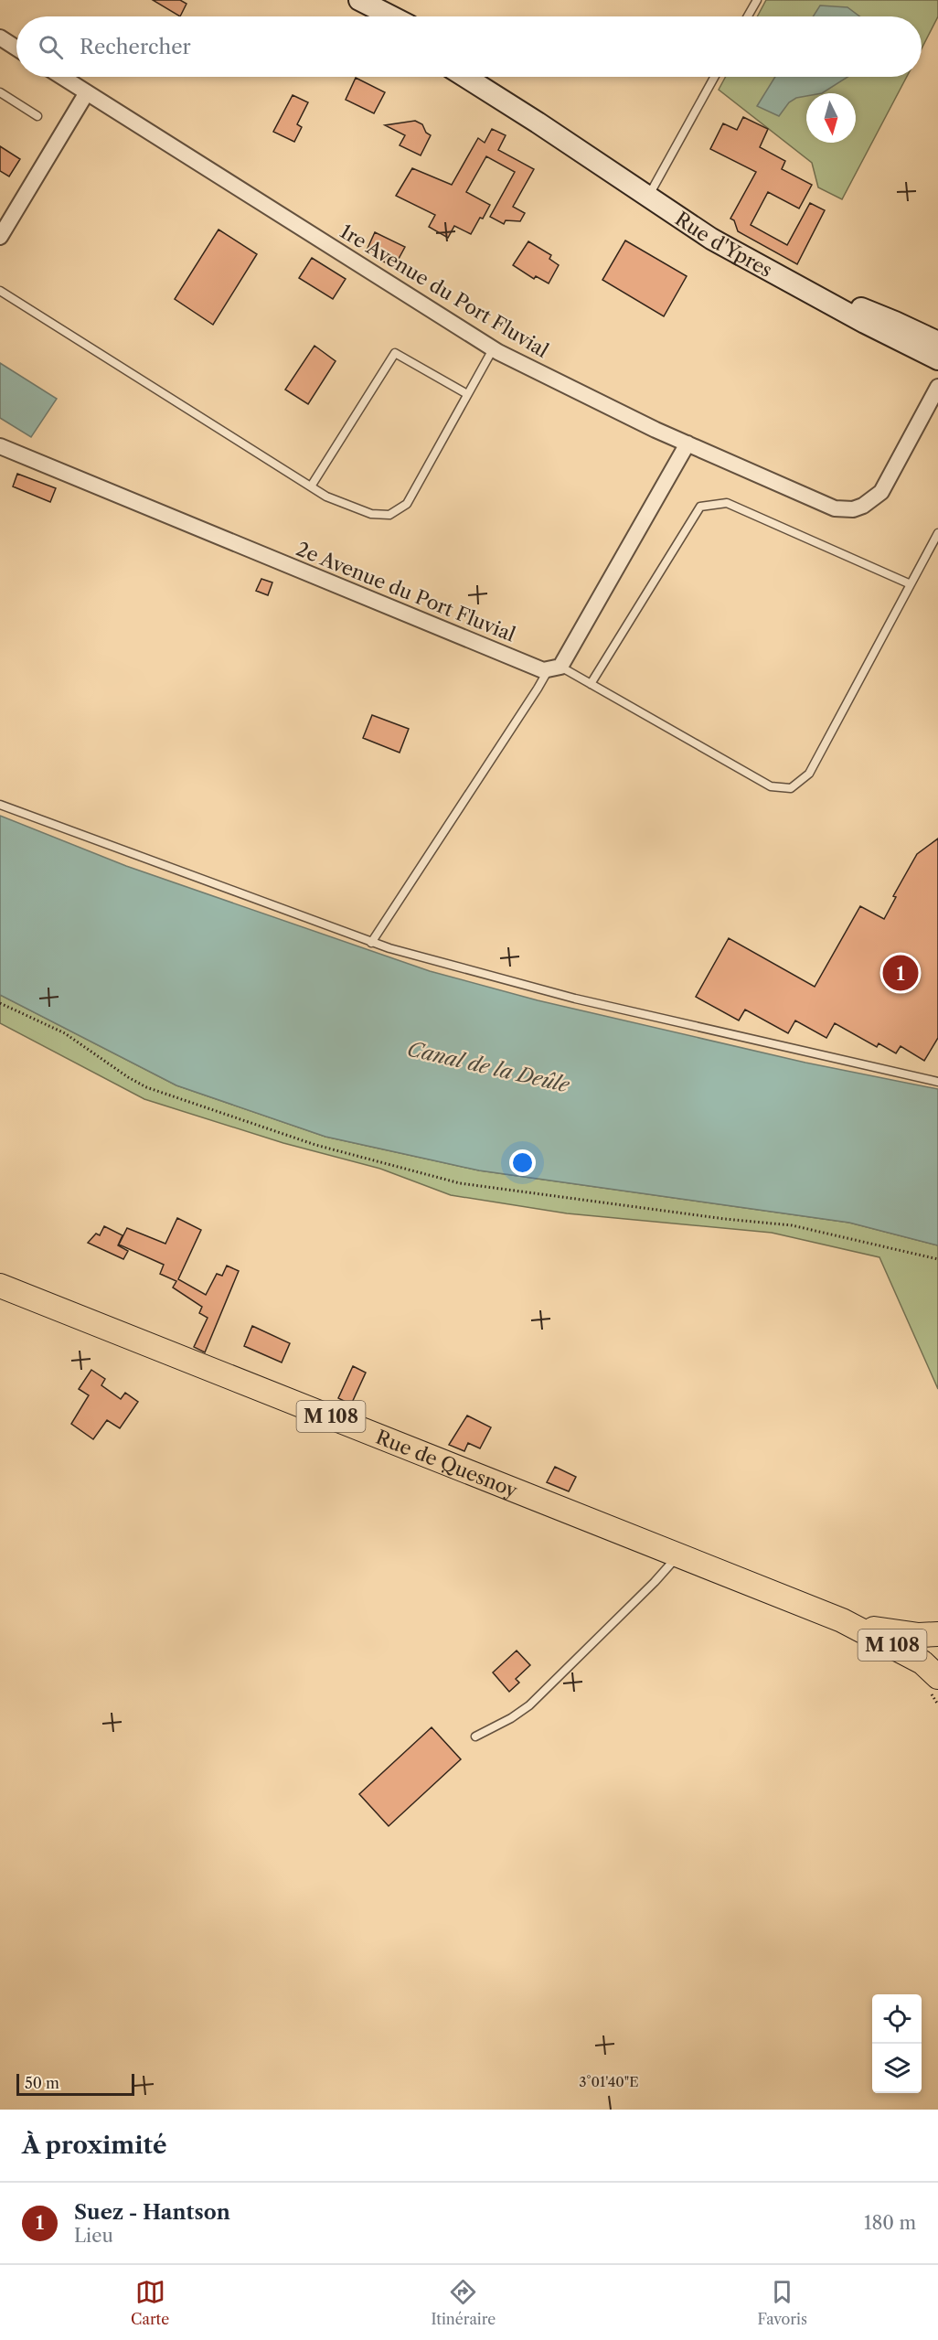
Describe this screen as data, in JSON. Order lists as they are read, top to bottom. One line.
{"streets":{"main road":["Rue d'Ypres","M 108","Rue de Quesnoy"],"street":["1re Avenue du Port Fluvial","2e Avenue du Port Fluvial"]},"crossings":[["M 108","Rue de Quesnoy"]],"water":["Canal de la Deûle"],"scale_bar":"50 m","north":"bottom","page":{"search":"Rechercher","pins":"1","scale":"50 m","heading":"À proximité","list":[{"mark":"1","name":"Suez - Hantson","note":"Lieu","value":"180 m"}],"nav":["Carte","Itinéraire","Favoris"]},"coordinates":["3°01'40\"E"]}
